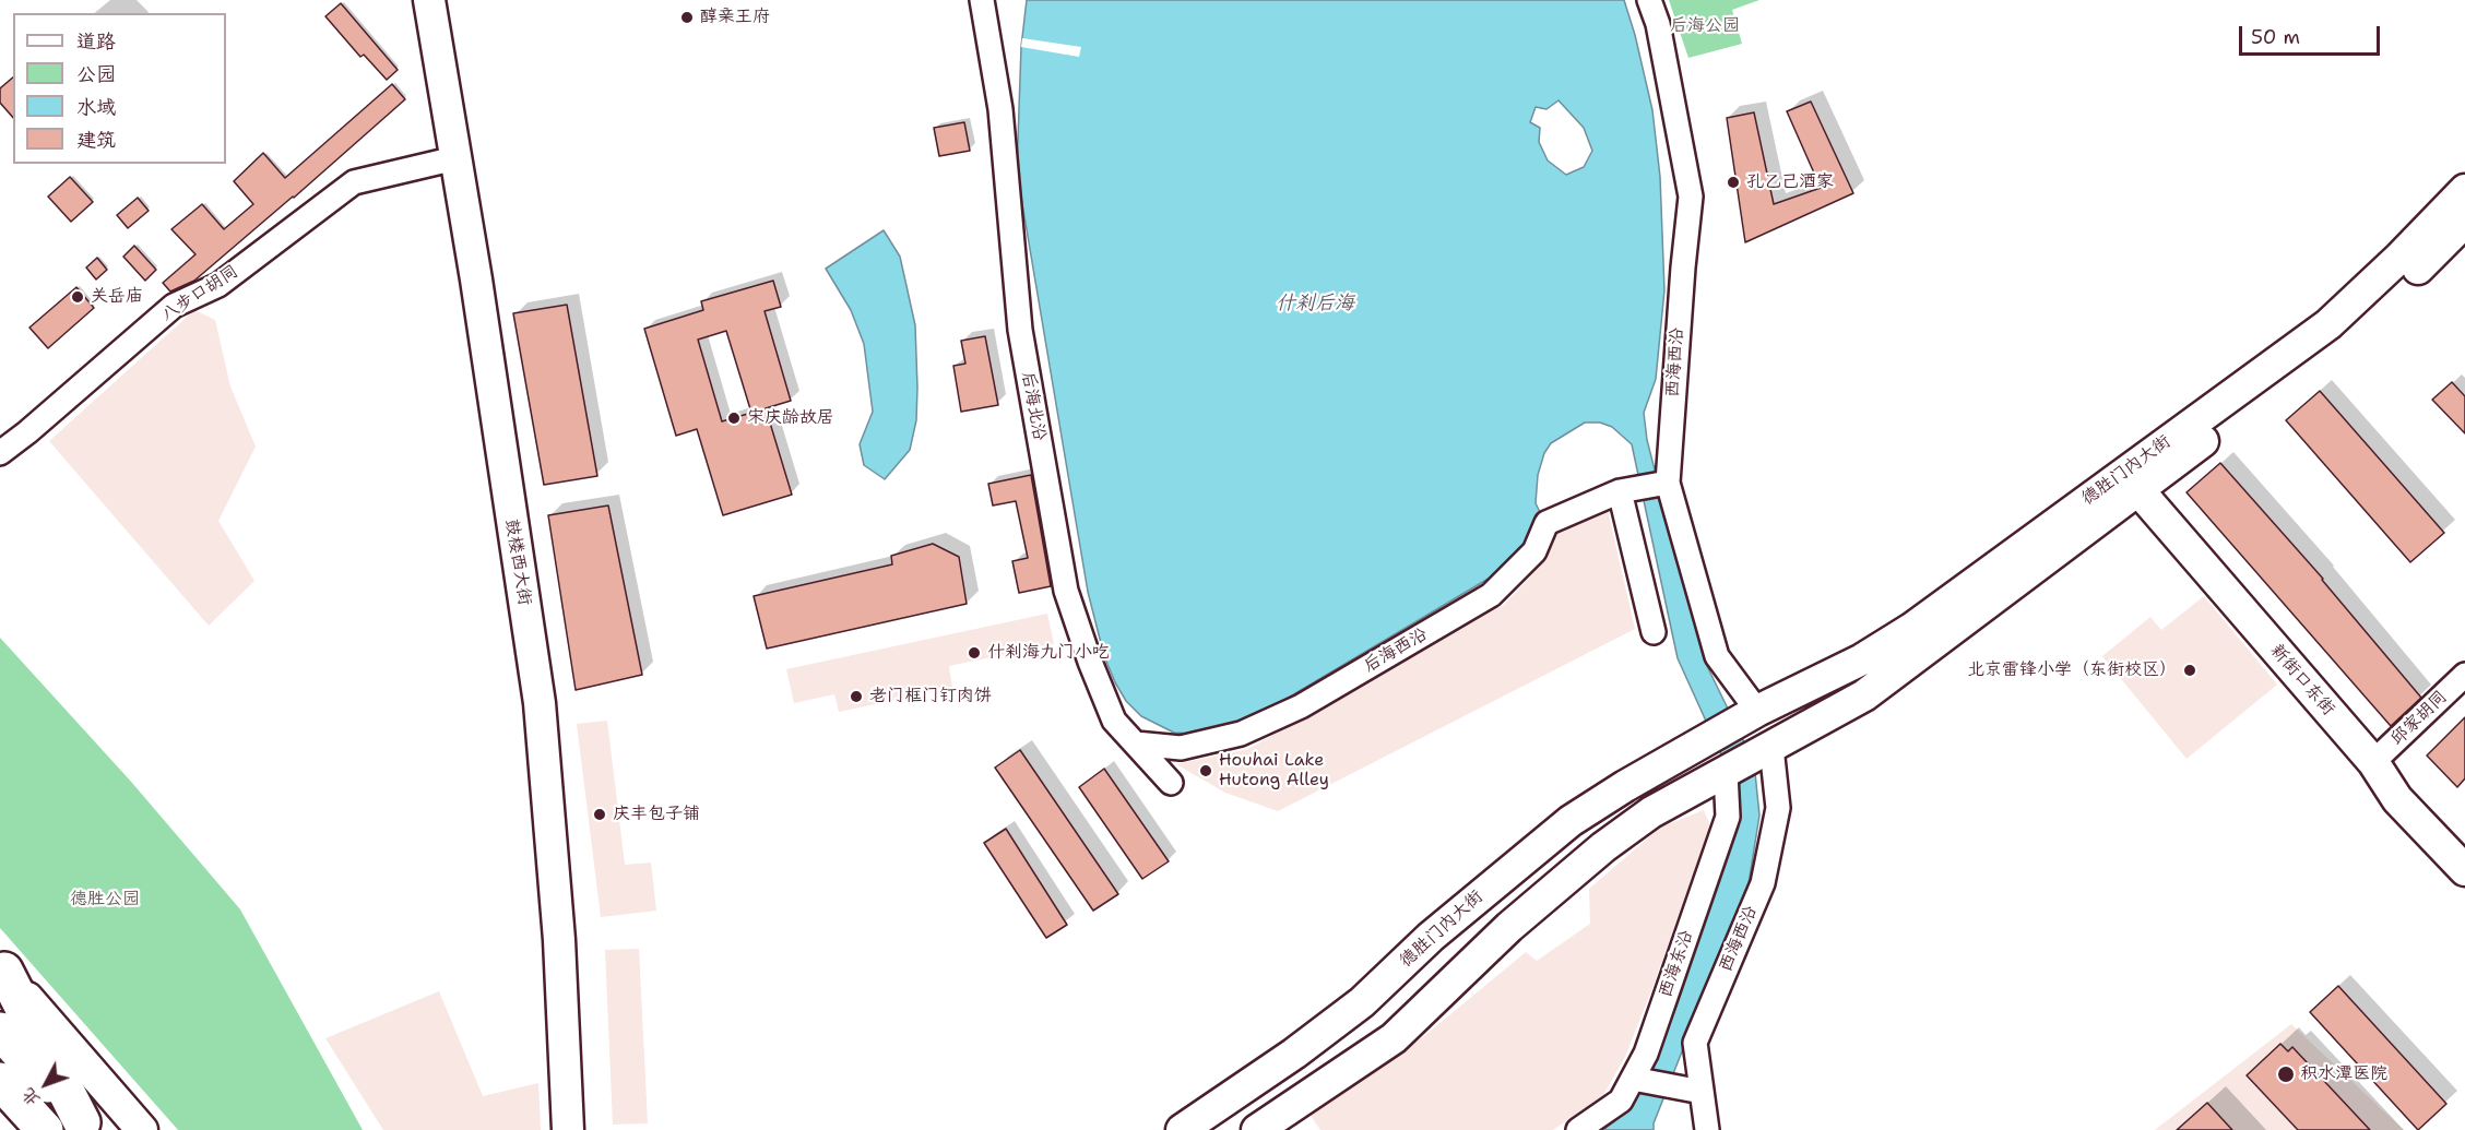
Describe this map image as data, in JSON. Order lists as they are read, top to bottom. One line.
{"streets":{"main road":["德胜门内大街","鼓楼西大街","新街口东街"],"street":["八步口胡同","西海西沿","后海北沿","后海西沿","邱家胡同","西海东沿"]},"crossings":[["八步口胡同","鼓楼西大街"],["西海西沿","德胜门内大街"],["西海西沿","后海西沿"],["后海北沿","后海西沿"],["德胜门内大街","新街口东街"],["德胜门内大街","西海东沿"],["新街口东街","邱家胡同"]],"water":["什刹后海"],"parks":["后海公园","德胜公园"],"places":["醇亲王府","孔乙己酒家","关岳庙","宋庆龄故居","什刹海九门小吃","北京雷锋小学（东街校区）","老门框门钉肉饼","Houhai Lake Hutong Alley","庆丰包子铺","积水潭医院"],"legend":["道路","公园","水域","建筑"],"scale_bar":"50 m","north":"bottom left"}
